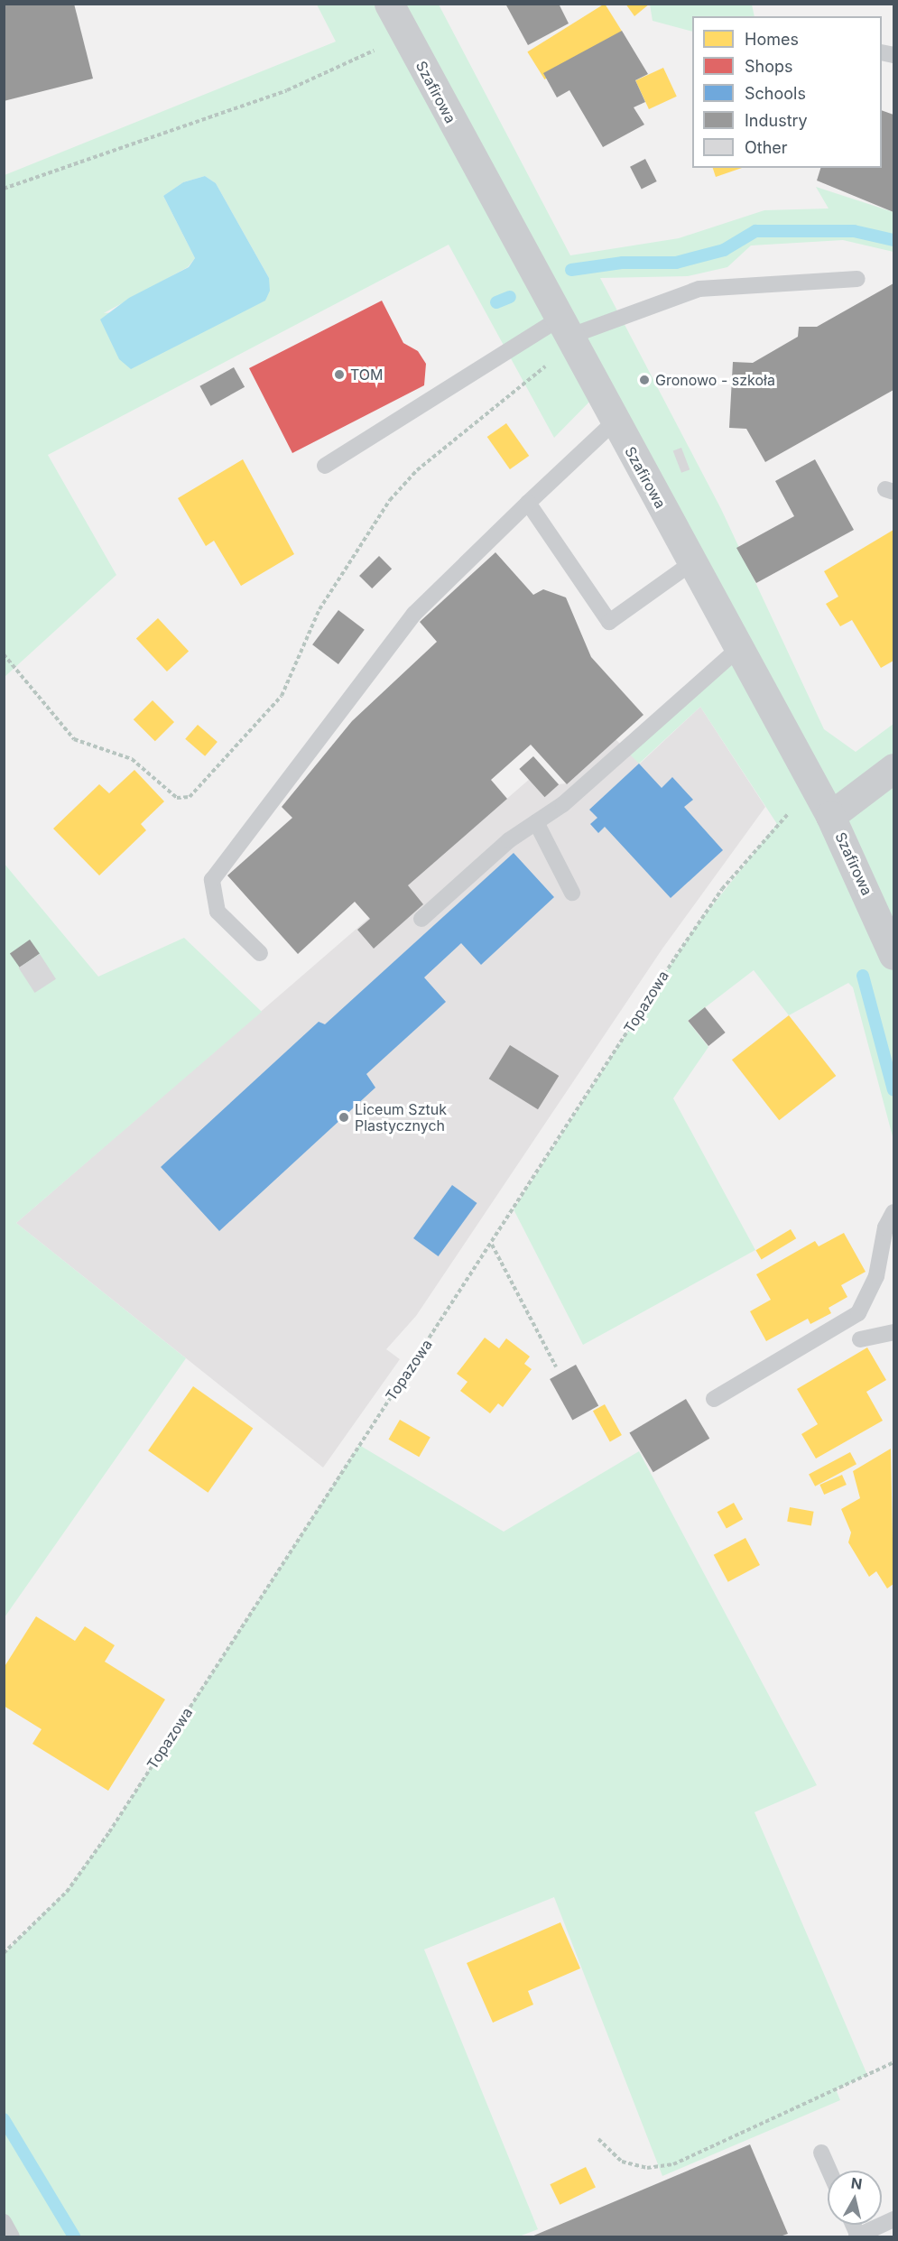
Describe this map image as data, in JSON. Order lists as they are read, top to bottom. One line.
{"streets":{"street":["Szafirowa"],"path":["Topazowa"]},"crossings":[["Szafirowa","Topazowa"]],"places":["TOM","Gronowo - szkoła","Liceum Sztuk Plastycznych"],"legend":["Homes","Shops","Schools","Industry","Other"],"north":"top"}
